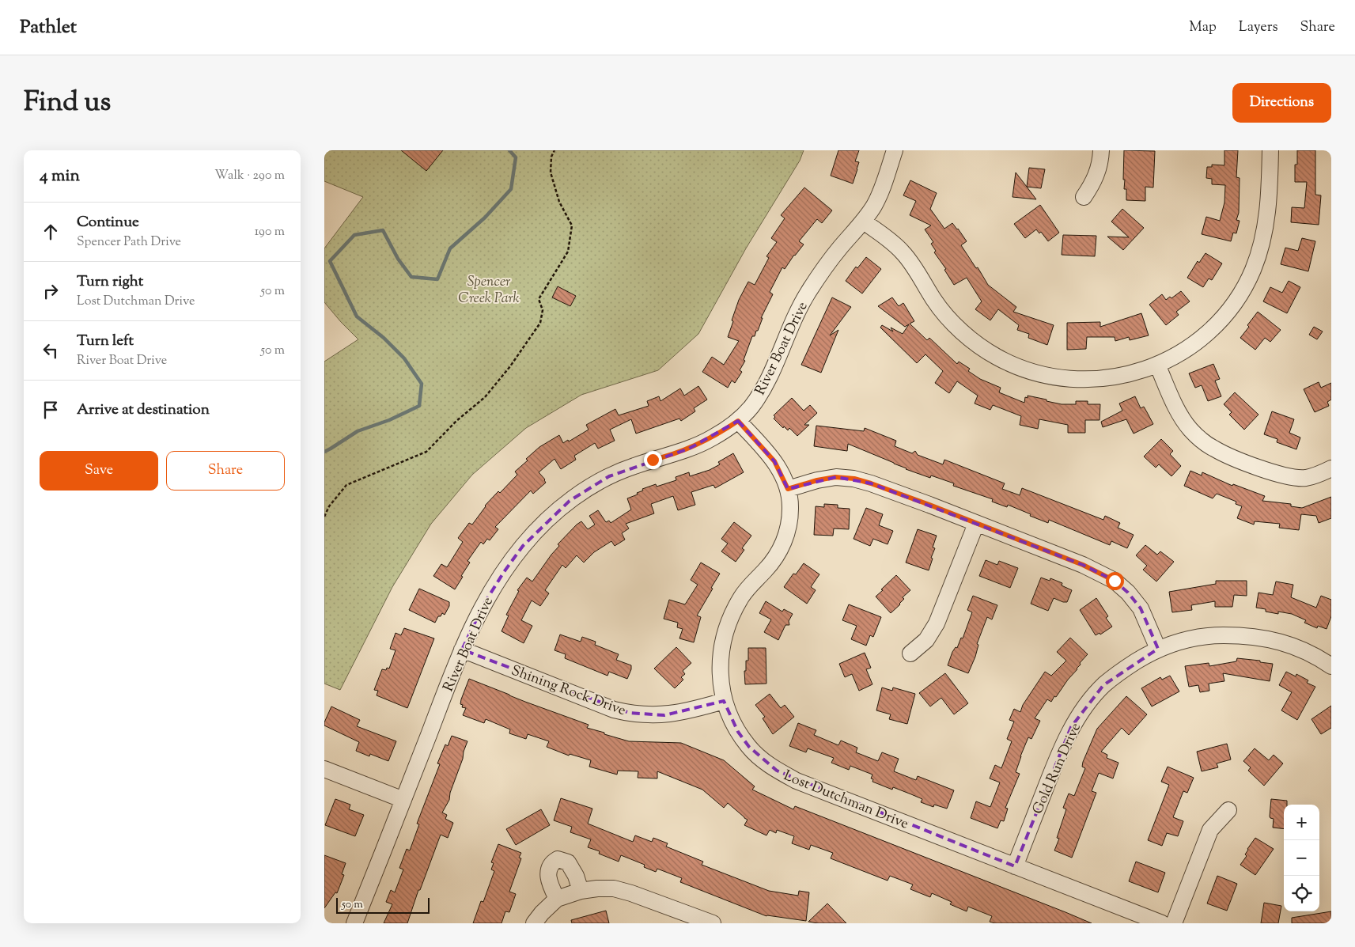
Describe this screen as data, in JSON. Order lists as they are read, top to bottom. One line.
{"streets":{"street":["River Boat Drive","Shining Rock Drive","Gold Run Drive","Lost Dutchman Drive"]},"crossings":[["River Boat Drive","Shining Rock Drive"],["River Boat Drive","Lost Dutchman Drive"],["Shining Rock Drive","Lost Dutchman Drive"],["Gold Run Drive","Lost Dutchman Drive"]],"parks":["Spencer Creek Park"],"scale_bar":"50 m","page":{"header":"Pathlet","nav":["Map","Layers","Share"],"title":"Find us","buttons":["Directions",["Save","Share"]],"heading":["4 min","Walk · 290 m"],"list":[["Continue","Spencer Path Drive","190 m"],["Turn right","Lost Dutchman Drive","50 m"],["Turn left","River Boat Drive","50 m"],"Arrive at destination"],"map_buttons":["+","−"],"scale":"50 m"}}
